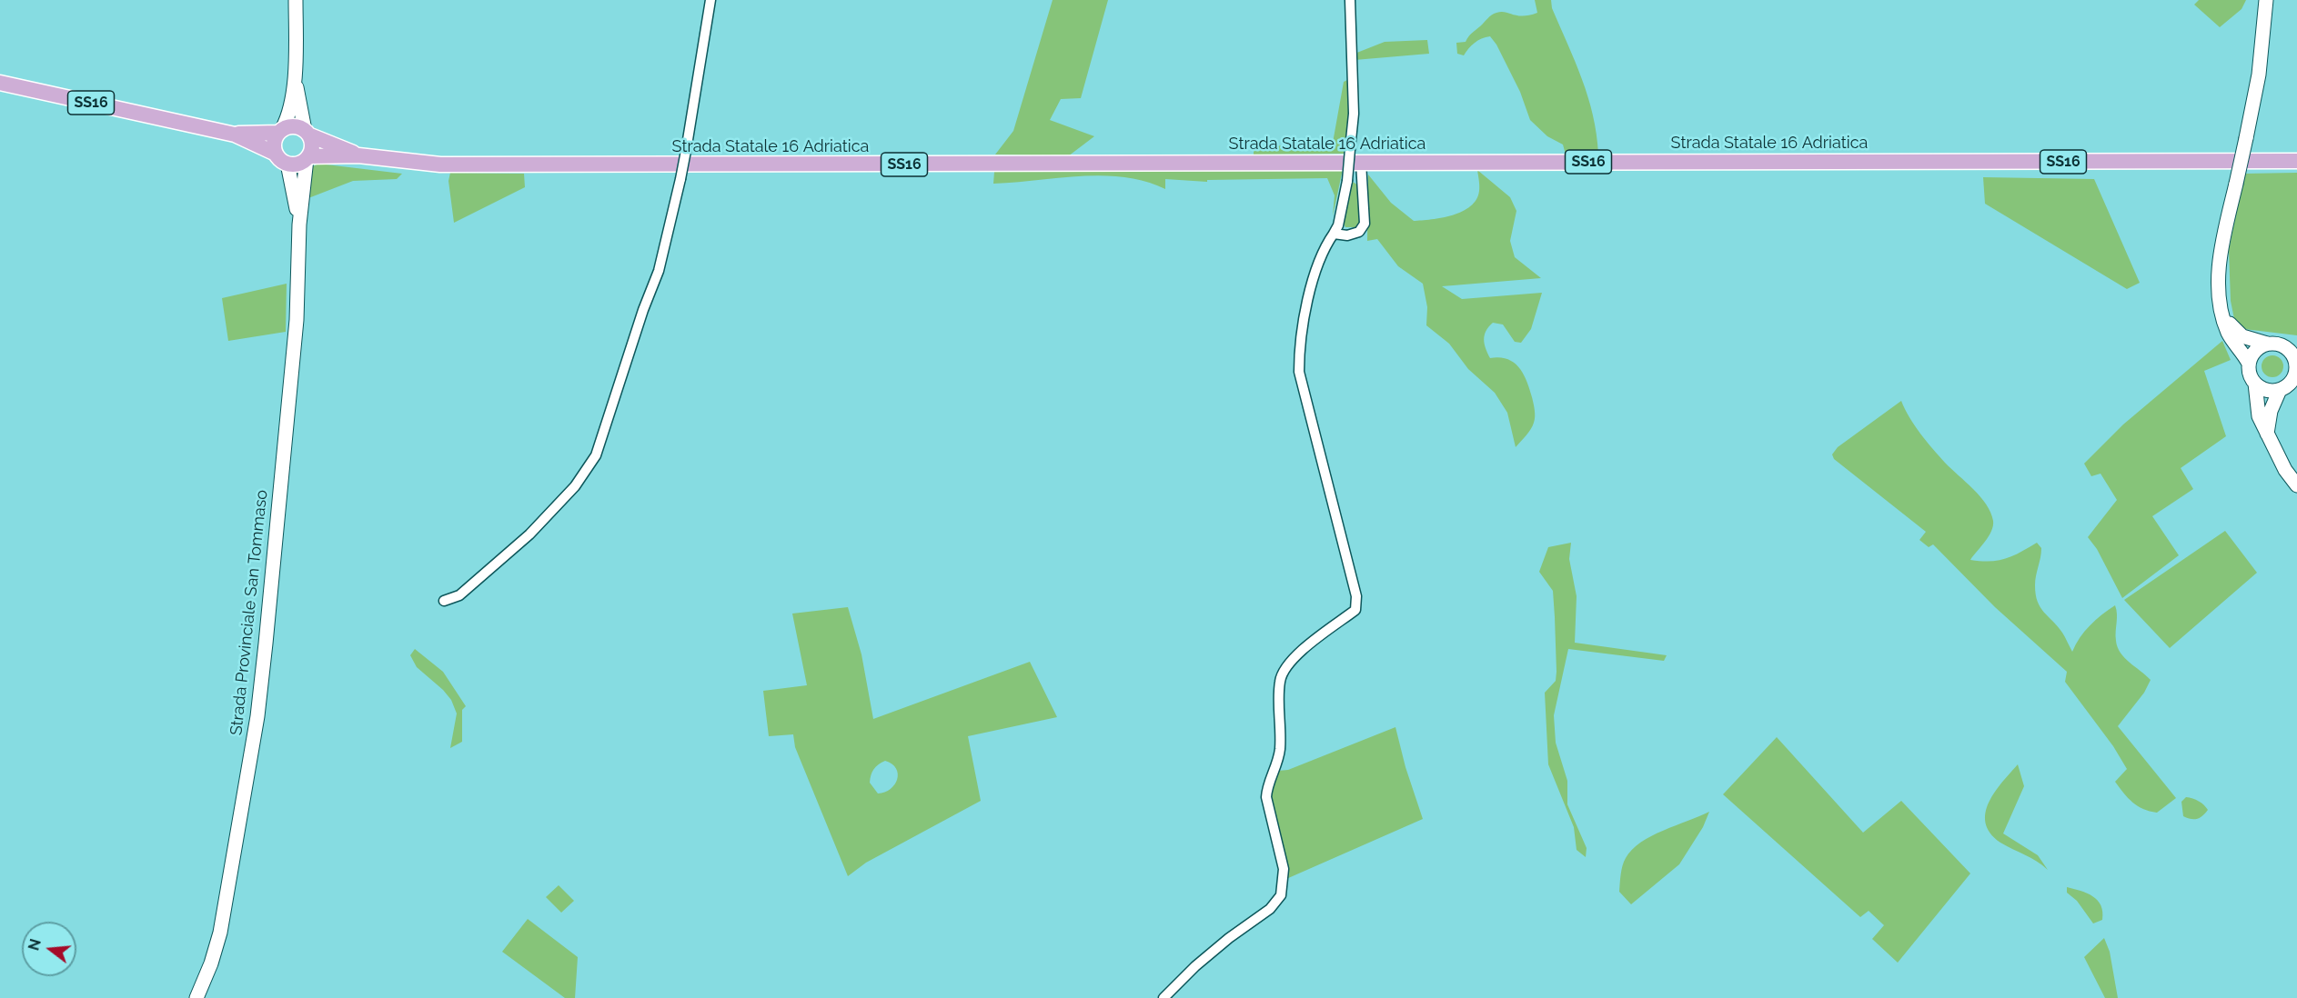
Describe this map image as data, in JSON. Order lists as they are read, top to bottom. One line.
{"streets":{"main road":["SS16","Strada Statale 16 Adriatica"],"street":["Strada Provinciale San Tommaso"]},"crossings":[["SS16","Strada Statale 16 Adriatica"],["SS16","Strada Provinciale San Tommaso"],["Strada Statale 16 Adriatica","Strada Provinciale San Tommaso"]],"north":"left"}
